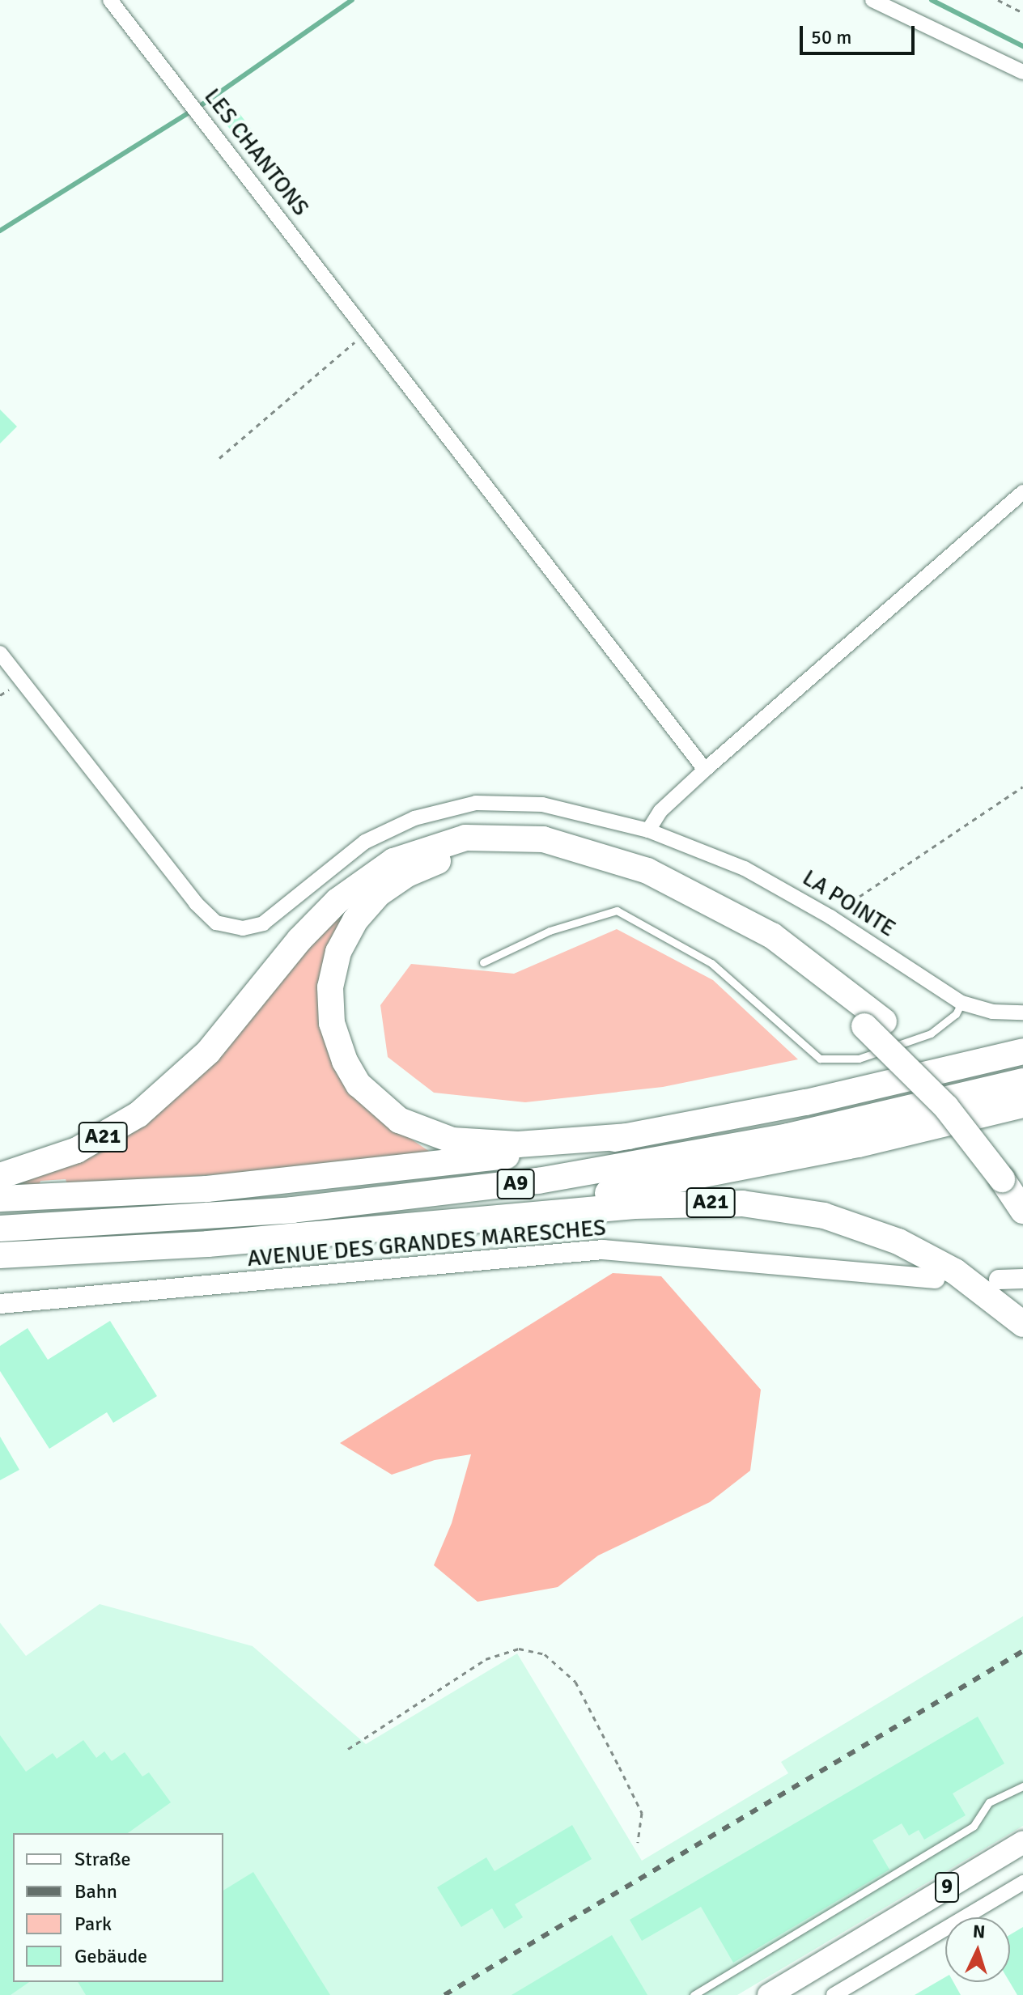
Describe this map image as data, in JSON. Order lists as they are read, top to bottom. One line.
{"streets":{"highway":["A21","A9"],"main road":["AVENUE DES GRANDES MARESCHES","9"],"street":["LES CHANTONS","LA POINTE"]},"crossings":[["A21","A9"]],"legend":["Straße","Bahn","Park","Gebäude"],"scale_bar":"50 m","north":"top"}
